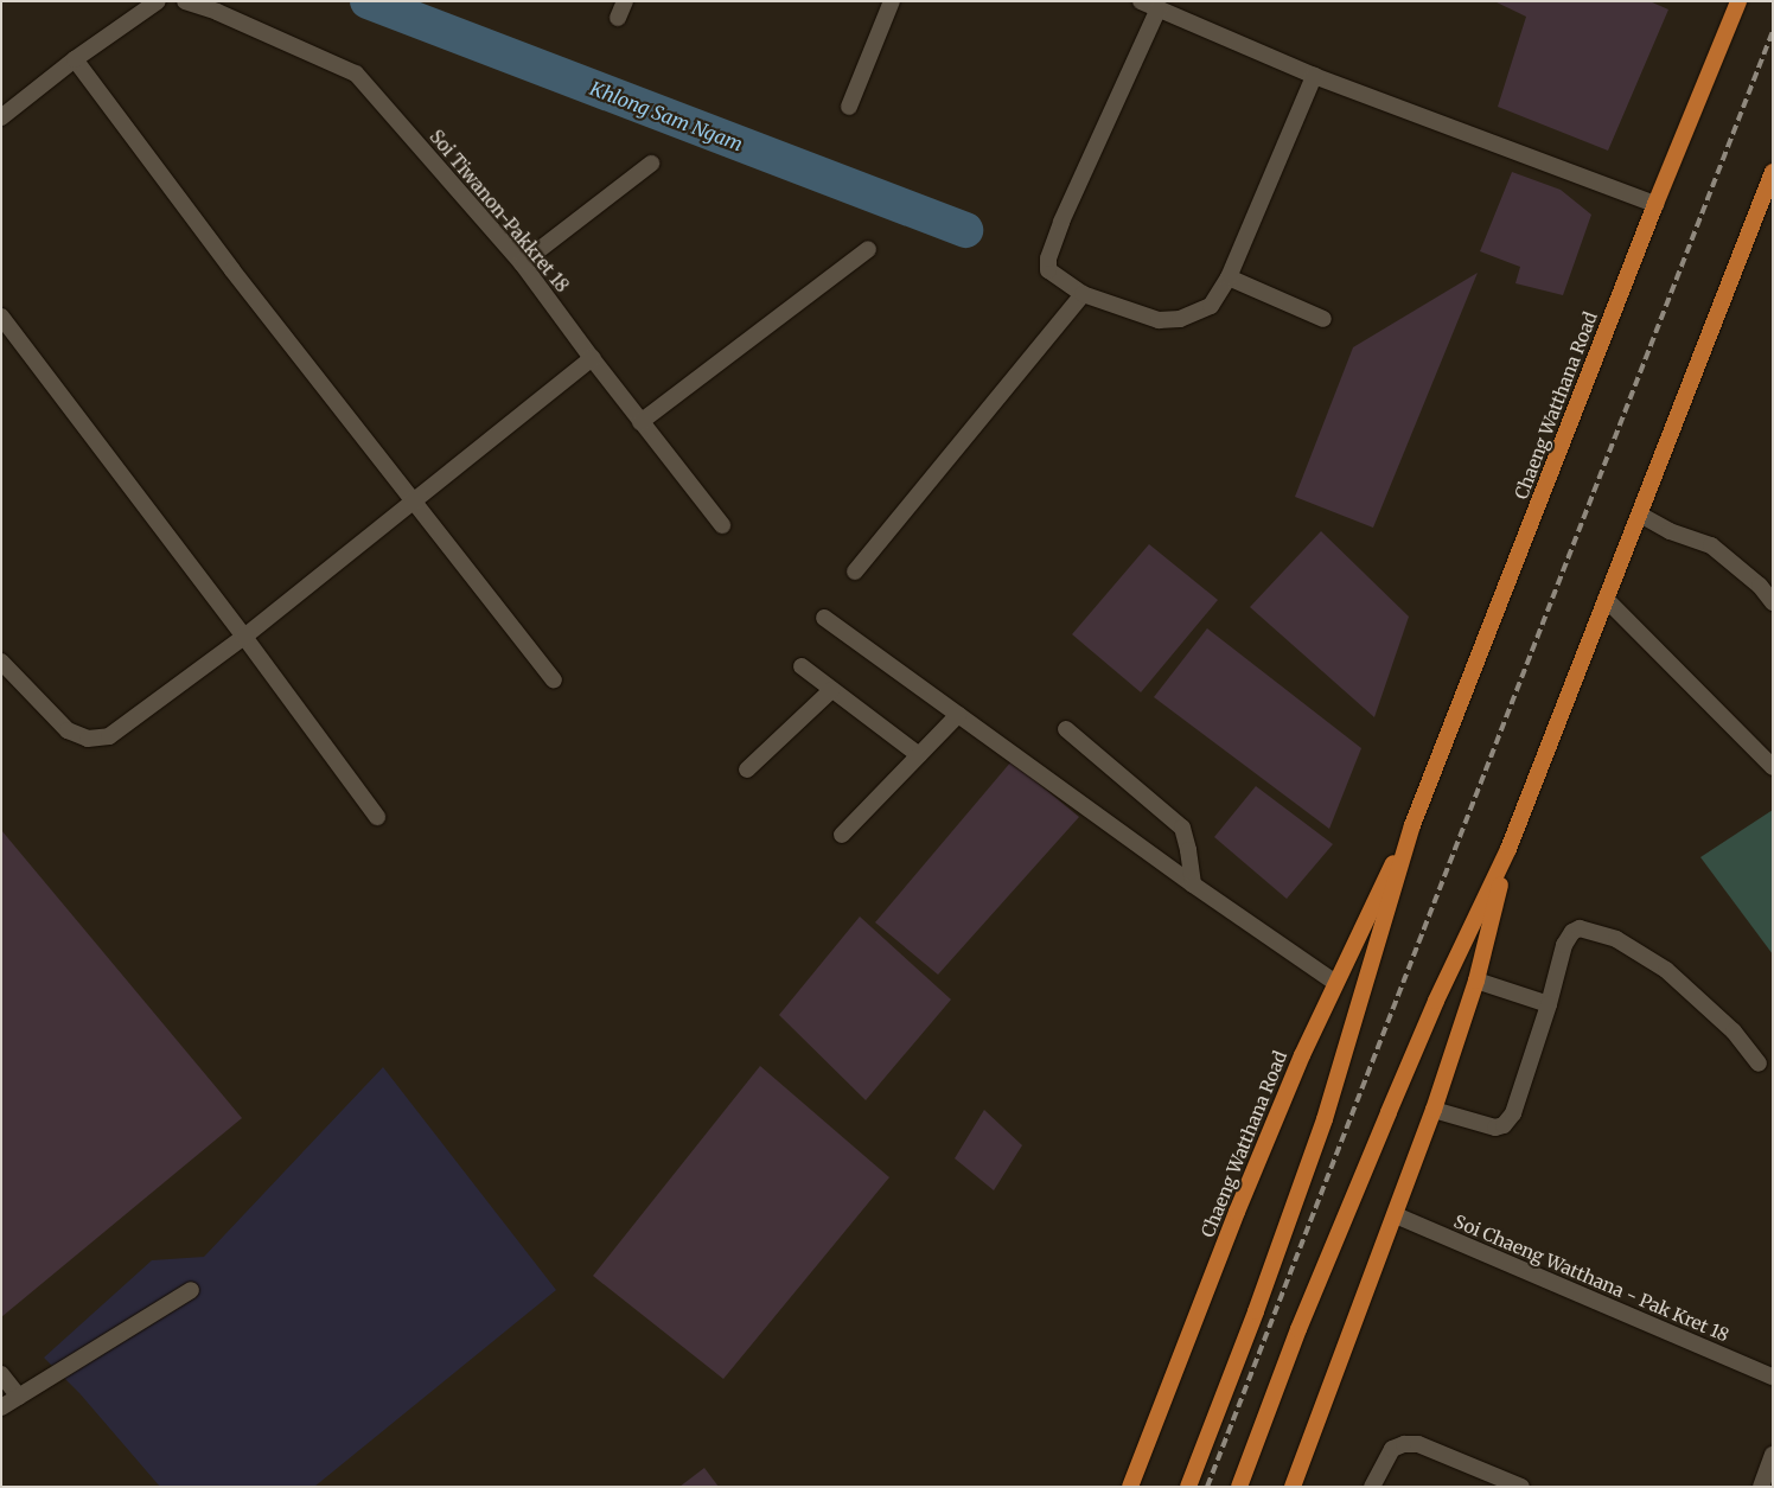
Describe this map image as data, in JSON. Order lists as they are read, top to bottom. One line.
{"streets":{"main road":["Chaeng Watthana Road"],"street":["Soi Tiwanon-Pakkret 18","Soi Chaeng Watthana - Pak Kret 18"]},"water":["Khlong Sam Ngam"]}
